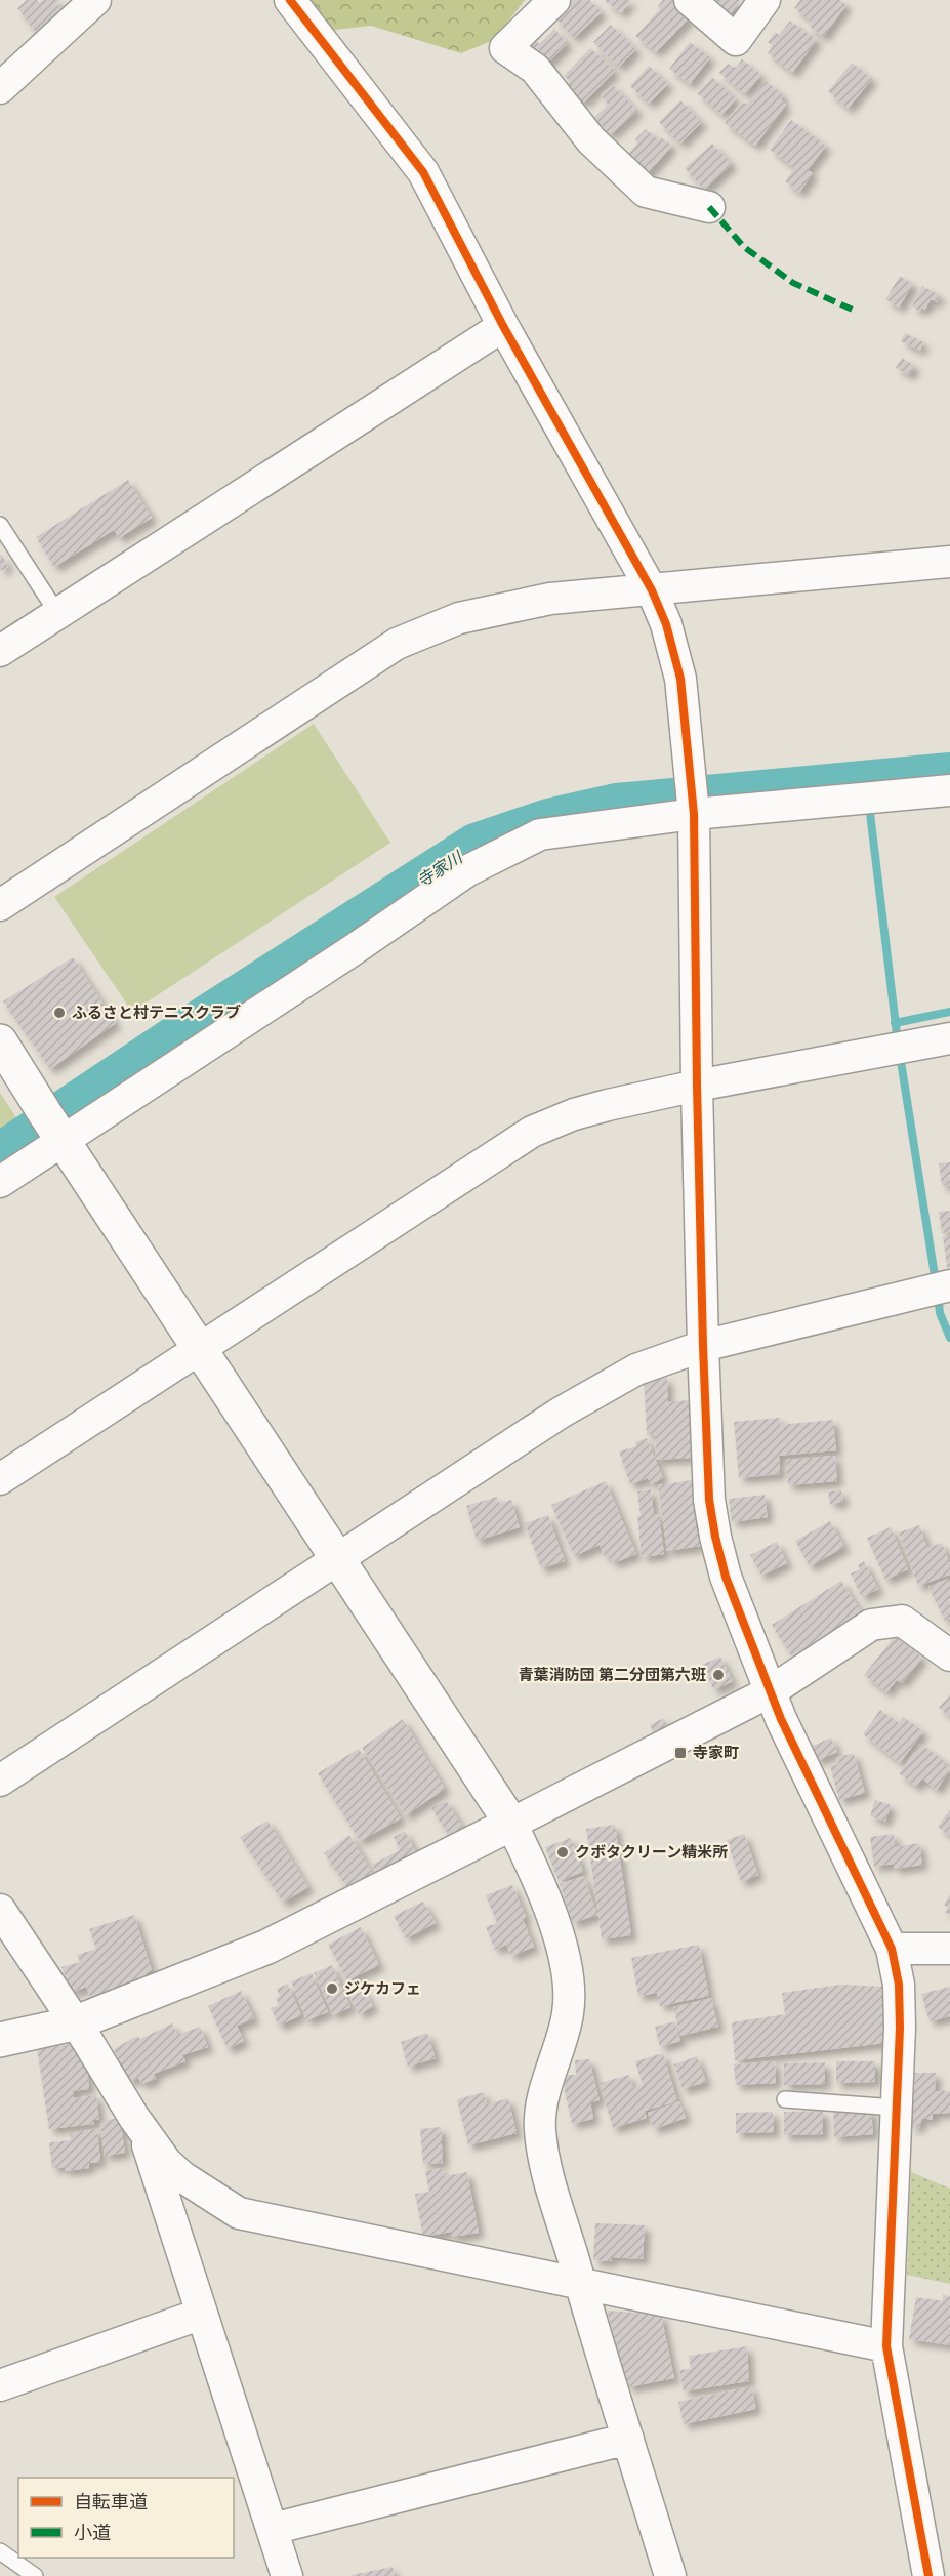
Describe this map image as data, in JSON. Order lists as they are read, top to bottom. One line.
{"water":["寺家川"],"places":{"other":["ふるさと村テニスクラブ","青葉消防団 第二分団第六班","クボタクリーン精米所","ジケカフェ"],"transit":["寺家町"]},"legend":["自転車道","小道"]}
